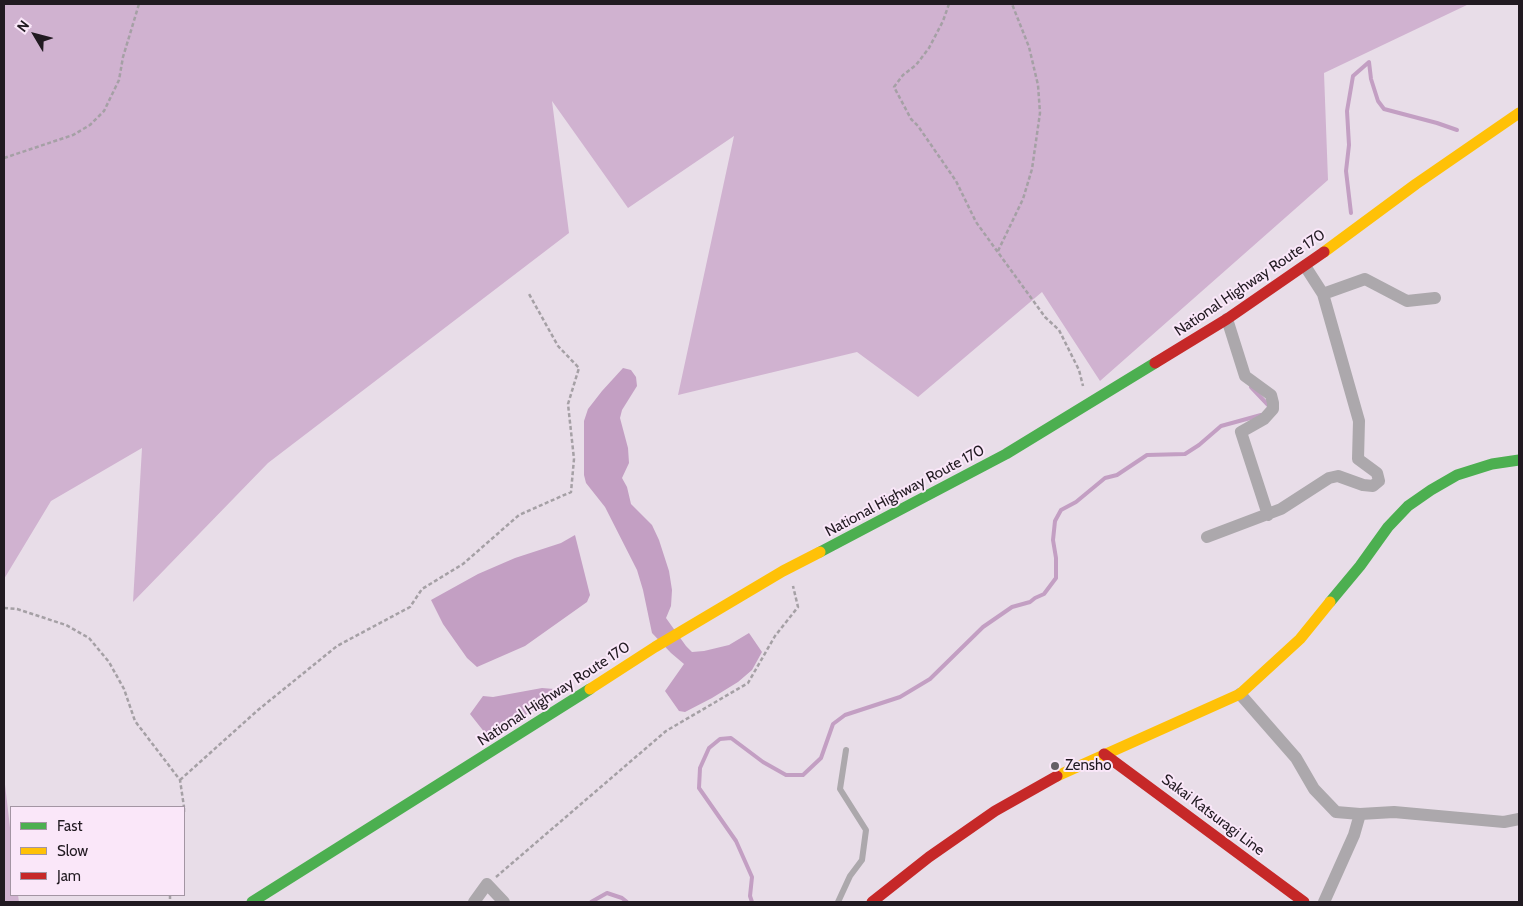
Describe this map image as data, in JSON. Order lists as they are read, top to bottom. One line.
{"streets":{"main road":["National Highway Route 170","Sakai Katsuragi Line"]},"places":["Zensho"],"legend":["Fast","Slow","Jam"],"north":"top left"}
